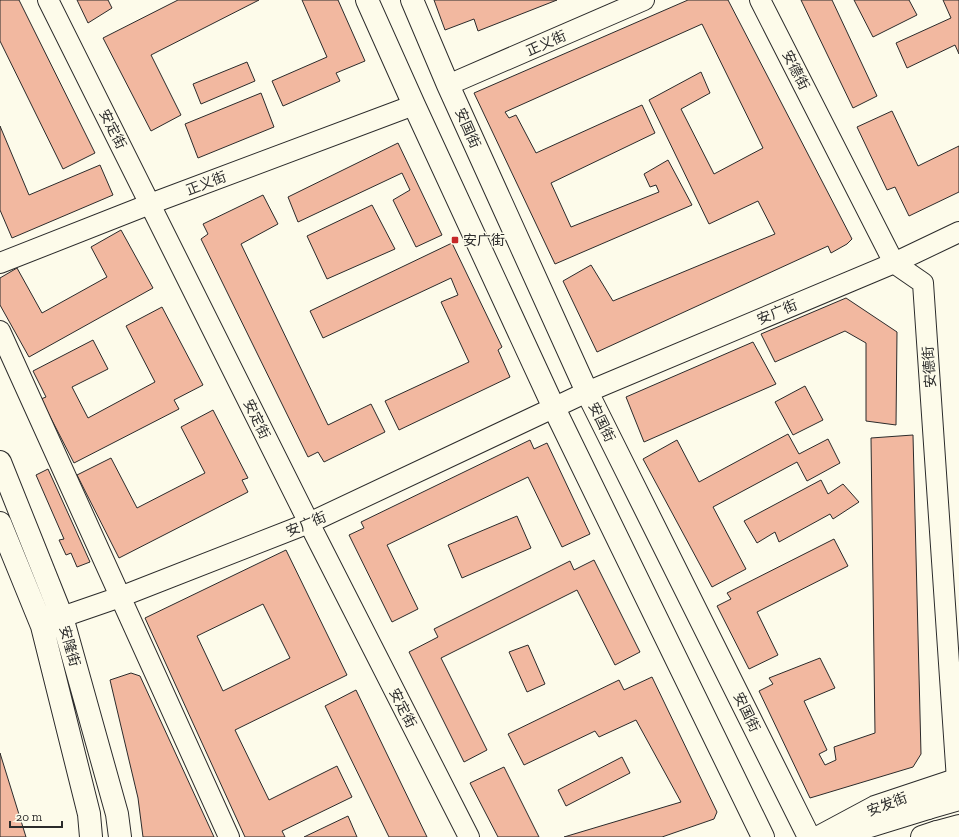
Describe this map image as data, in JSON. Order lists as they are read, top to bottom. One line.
{"streets":{"main road":["安国街","安隆街","安发街"],"street":["正义街","安德街","安定街","安广街"]},"crossings":[["正义街","安国街"],["正义街","安定街"],["安德街","安广街"],["安德街","安发街"],["安国街","安广街"],["安定街","安广街"],["安广街","安隆街"]],"places":{"transit":["安广街"]},"scale_bar":"20 m"}
